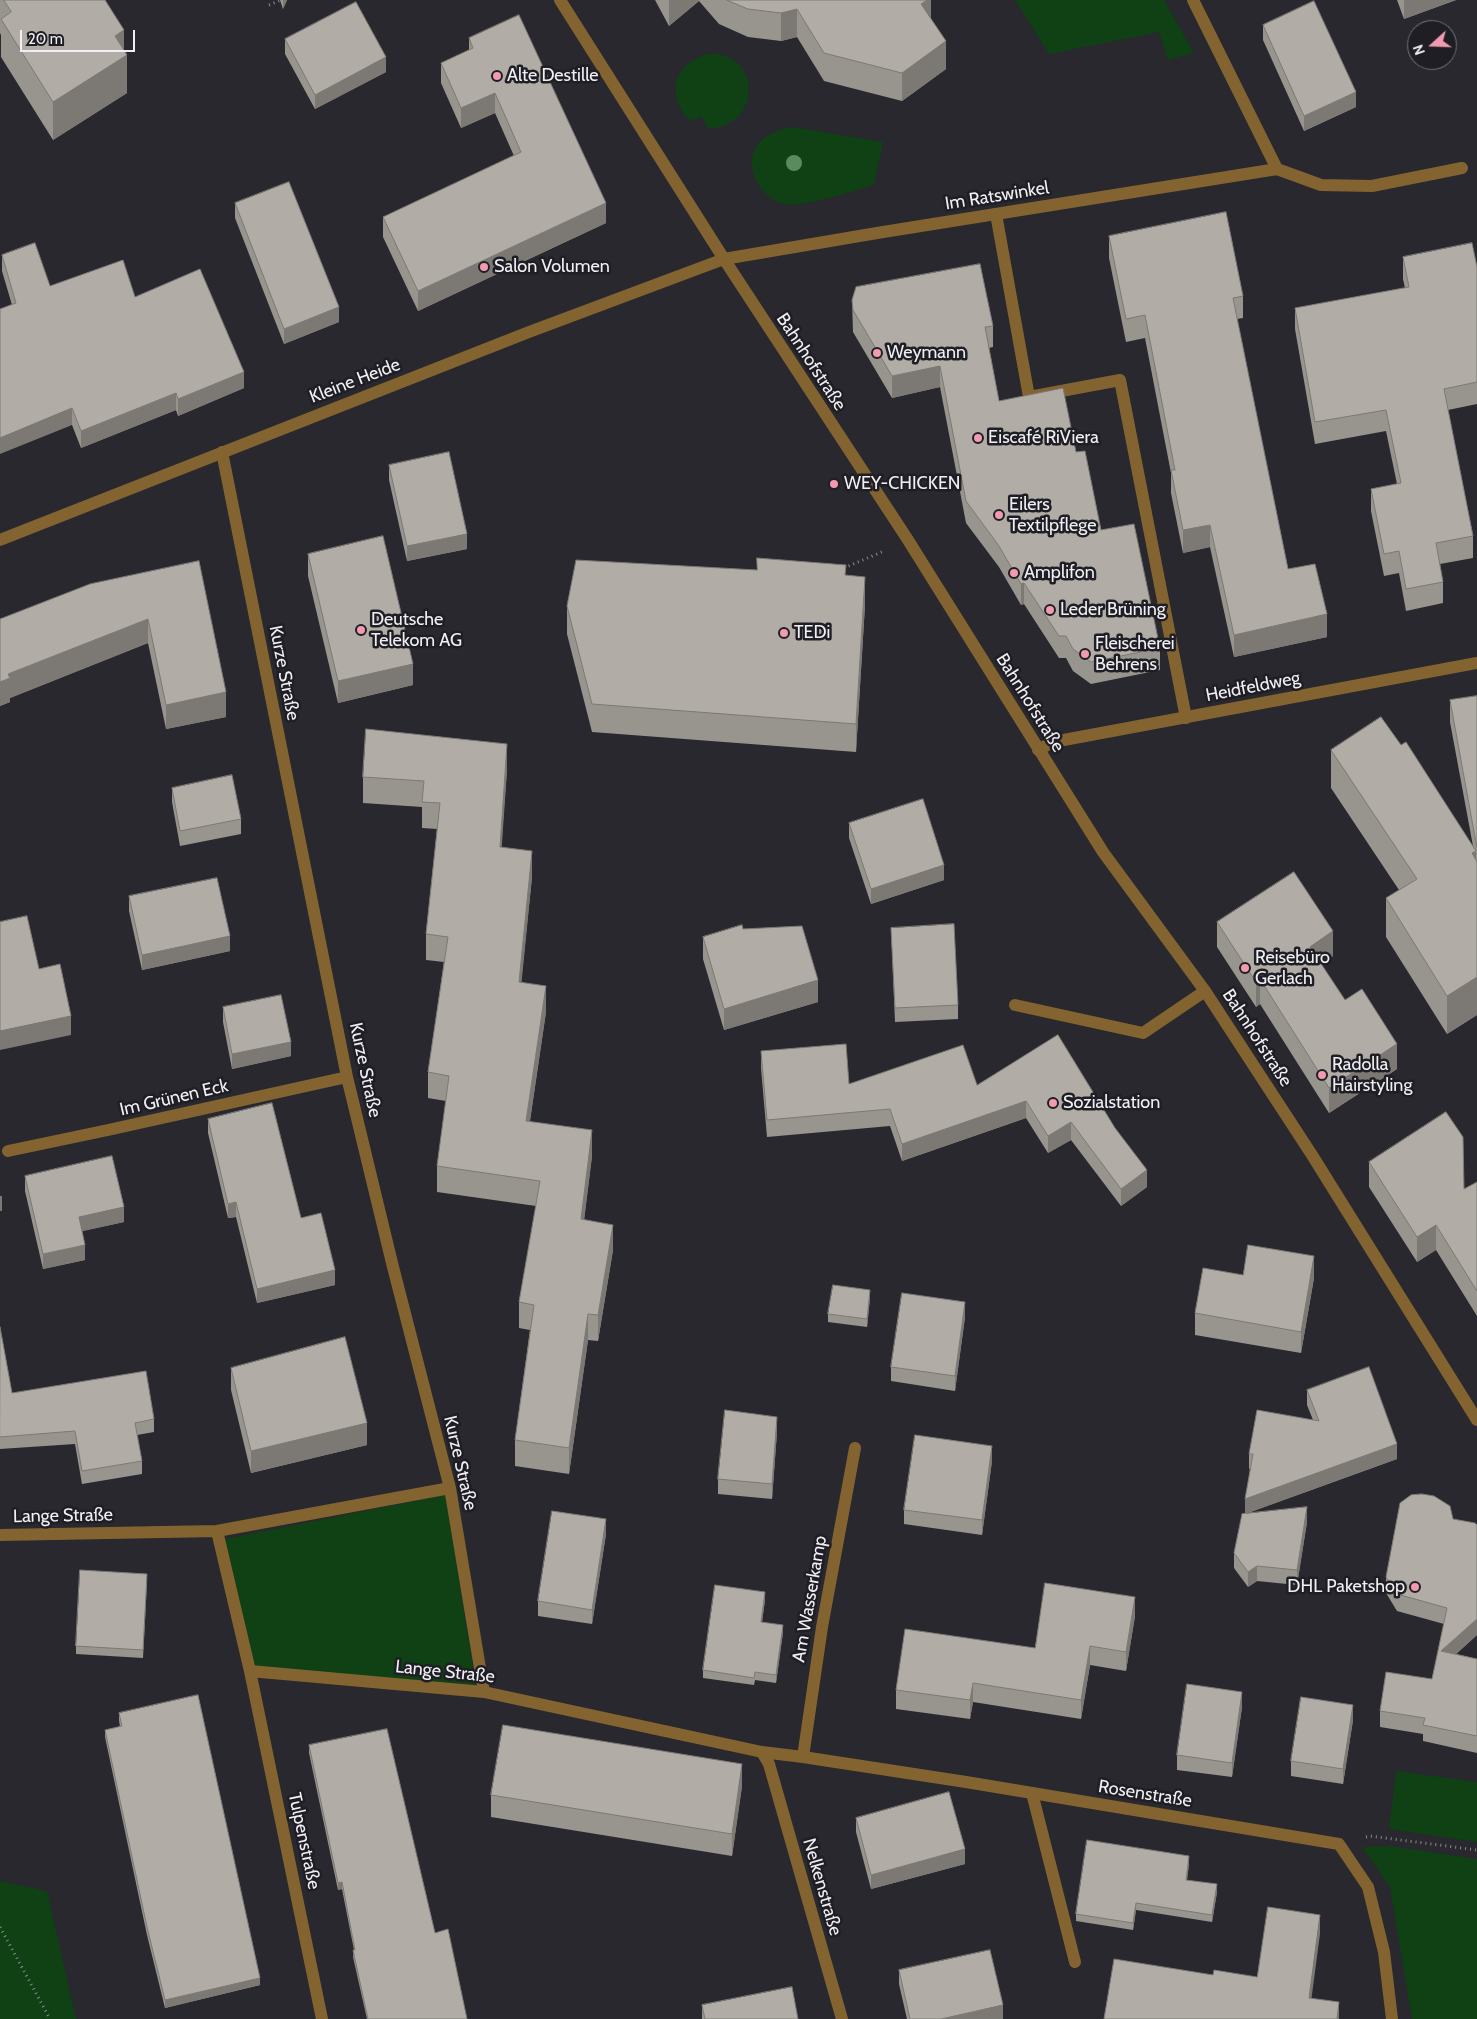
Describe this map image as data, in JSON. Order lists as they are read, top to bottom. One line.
{"streets":{"street":["Im Ratswinkel","Bahnhofstraße","Kleine Heide","Kurze Straße","Heidfeldweg","Im Grünen Eck","Lange Straße","Am Wasserkamp","Rosenstraße","Tulpenstraße","Nelkenstraße"]},"crossings":[["Im Ratswinkel","Bahnhofstraße"],["Im Ratswinkel","Kleine Heide"],["Bahnhofstraße","Kleine Heide"],["Bahnhofstraße","Heidfeldweg"],["Kleine Heide","Kurze Straße"],["Kurze Straße","Im Grünen Eck"],["Kurze Straße","Lange Straße"],["Lange Straße","Rosenstraße"],["Lange Straße","Tulpenstraße"],["Lange Straße","Nelkenstraße"],["Am Wasserkamp","Rosenstraße"],["Rosenstraße","Nelkenstraße"]],"places":["Alte Destille","Salon Volumen","Weymann","Eiscafé RiViera","WEY-CHICKEN","Eilers Textilpflege","Amplifon","Leder Brüning","Deutsche Telekom AG","TEDi","Fleischerei Behrens","Reisebüro Gerlach","Radolla Hairstyling","Sozialstation","DHL Paketshop"],"scale_bar":"20 m","north":"left"}
